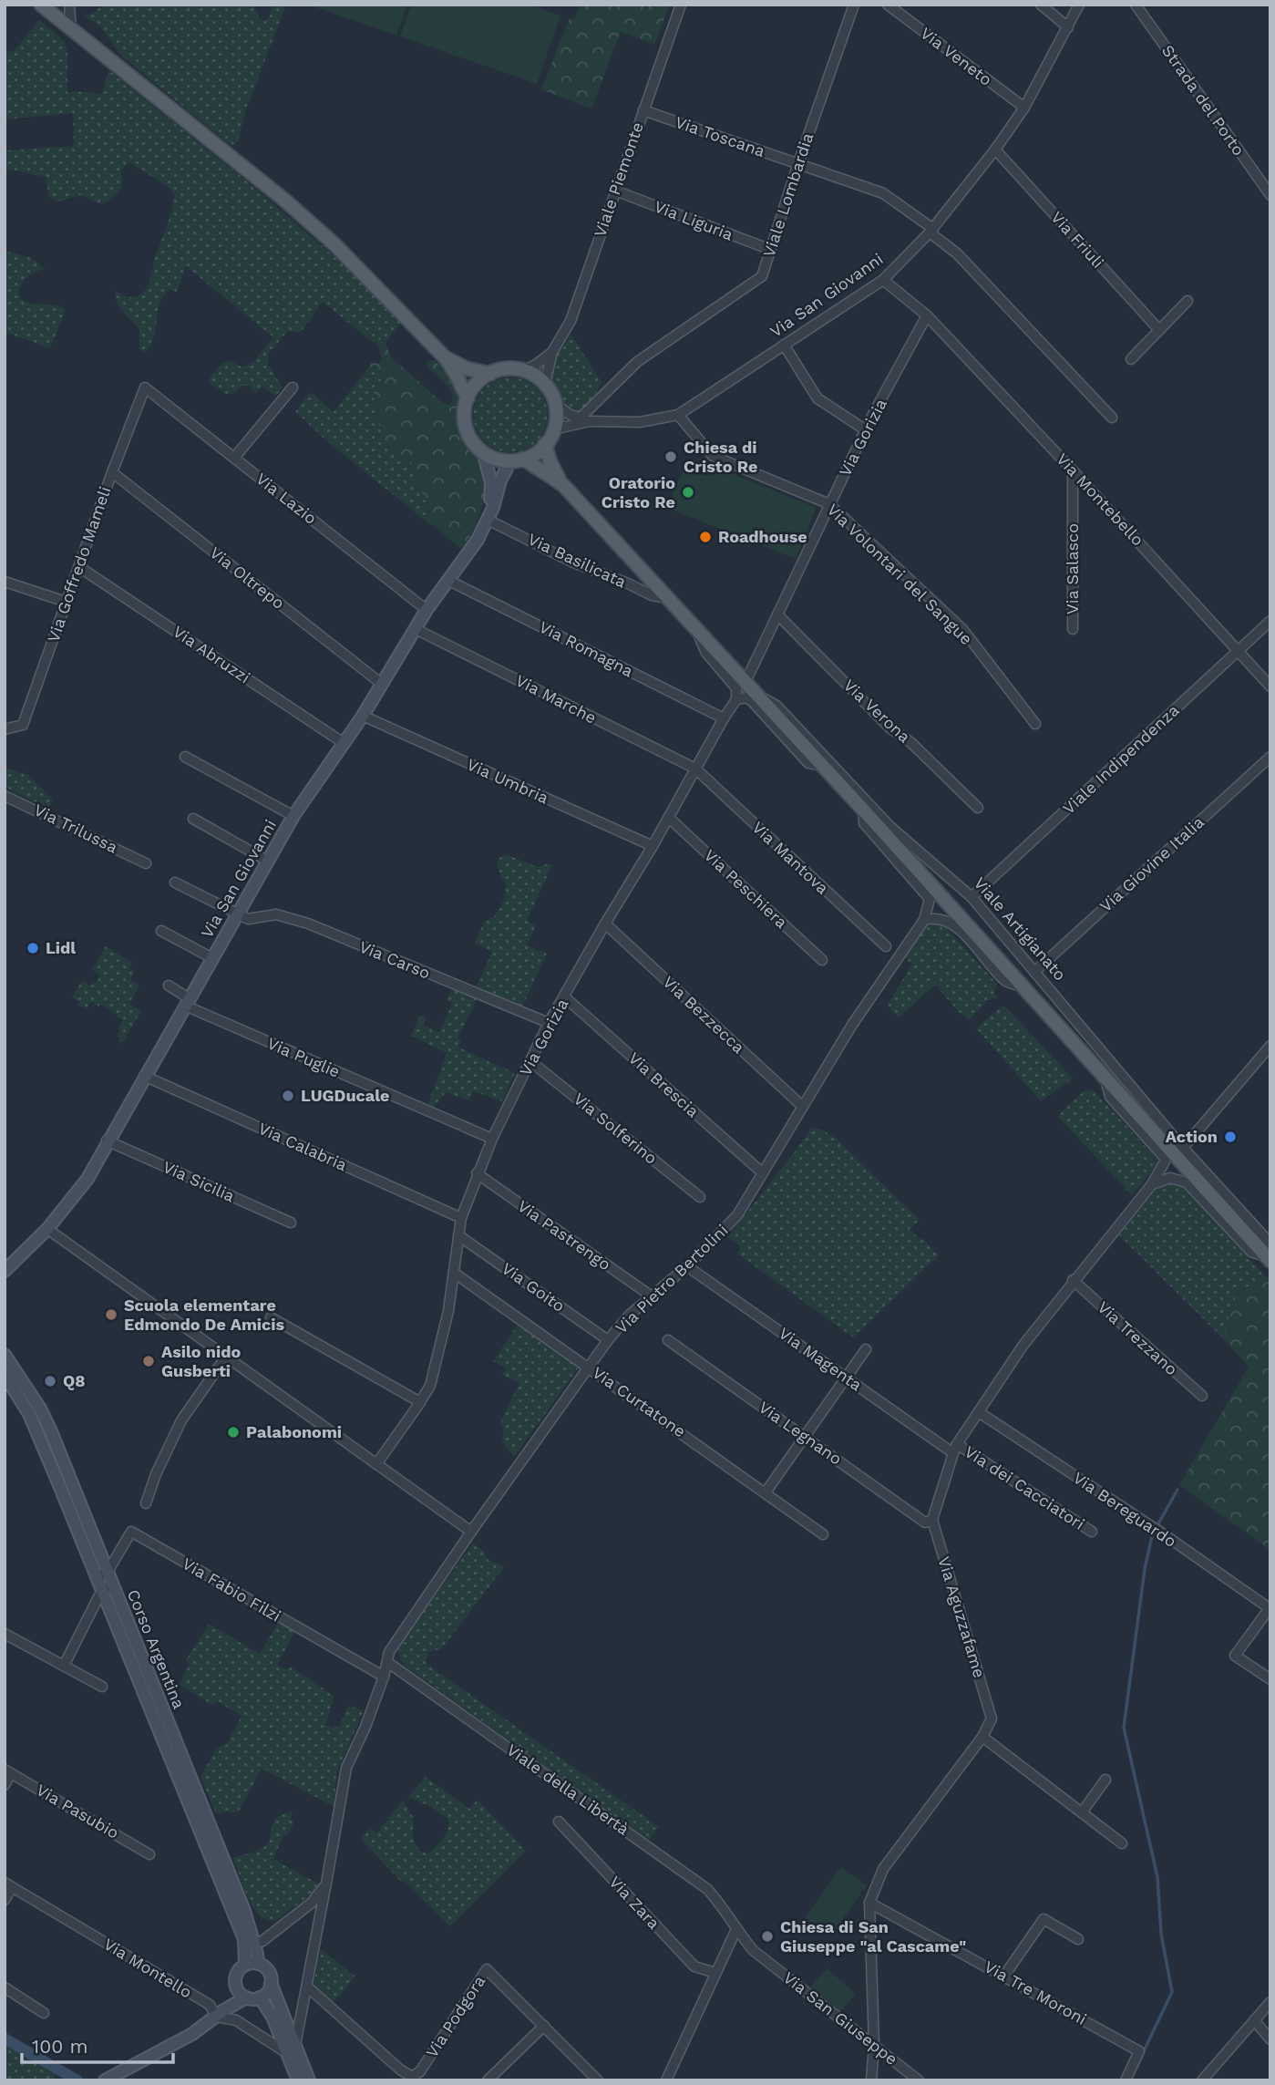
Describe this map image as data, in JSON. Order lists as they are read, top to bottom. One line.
{"streets":{"main road":["Via San Giovanni","Viale Artigianato","Corso Argentina"],"street":["Via Veneto","Strada del Porto","Via Toscana","Viale Piemonte","Viale Lombardia","Via Liguria","Via Friuli","Via Gorizia","Via Lazio","Via Montebello","Via Basilicata","Via Goffredo Mameli","Via Salasco","Via Volontari del Sangue","Via Oltrepo","Via Romagna","Via Abruzzi","Via Marche","Via Verona","Viale Indipendenza","Via Umbria","Via Trilussa","Via Mantova","Via Giovine Italia","Via Peschiera","Via Carso","Via Bezzecca","Via Puglie","Via Brescia","Via Solferino","Via Calabria","Via Sicilia","Via Pastrengo","Via Pietro Bertolini","Via Goito","Via Trezzano","Via Magenta","Via Curtatone","Via Legnano","Via dei Cacciatori","Via Bereguardo","Via Fabio Filzi","Via Aguzzafame","Viale della Libertà","Via Pasubio","Via Zara","Via Montello","Via Tre Moroni","Via Podgora","Via San Giuseppe"]},"crossings":[["Via Veneto","Via San Giovanni"],["Via Toscana","Viale Piemonte"],["Via Toscana","Viale Lombardia"],["Via Toscana","Via San Giovanni"],["Viale Piemonte","Via Liguria"],["Viale Piemonte","Via San Giovanni"],["Viale Piemonte","Viale Artigianato"],["Viale Lombardia","Via Liguria"],["Viale Lombardia","Via San Giovanni"],["Via Friuli","Via San Giovanni"],["Via San Giovanni","Via Lazio"],["Via San Giovanni","Via Basilicata"],["Via San Giovanni","Via Volontari del Sangue"],["Via San Giovanni","Via Oltrepo"],["Via San Giovanni","Via Romagna"],["Via San Giovanni","Via Abruzzi"],["Via San Giovanni","Via Marche"],["Via San Giovanni","Via Umbria"],["Via San Giovanni","Viale Artigianato"],["Via San Giovanni","Via Carso"],["Via San Giovanni","Via Puglie"],["Via San Giovanni","Via Calabria"],["Via San Giovanni","Via Sicilia"],["Via Gorizia","Via Montebello"],["Via Gorizia","Via Volontari del Sangue"],["Via Gorizia","Via Romagna"],["Via Gorizia","Via Marche"],["Via Gorizia","Via Verona"],["Via Gorizia","Via Umbria"],["Via Gorizia","Via Mantova"],["Via Gorizia","Via Peschiera"],["Via Gorizia","Viale Artigianato"],["Via Gorizia","Via Carso"],["Via Gorizia","Via Bezzecca"],["Via Gorizia","Via Puglie"],["Via Gorizia","Via Brescia"],["Via Gorizia","Via Solferino"],["Via Gorizia","Via Calabria"],["Via Gorizia","Via Pastrengo"],["Via Gorizia","Via Goito"],["Via Gorizia","Via Curtatone"],["Via Lazio","Via Goffredo Mameli"],["Via Montebello","Via Salasco"],["Via Montebello","Viale Indipendenza"],["Via Basilicata","Viale Artigianato"],["Via Goffredo Mameli","Via Oltrepo"],["Via Goffredo Mameli","Via Abruzzi"],["Via Marche","Via Mantova"],["Viale Indipendenza","Viale Artigianato"],["Via Giovine Italia","Viale Artigianato"],["Via Bezzecca","Via Pietro Bertolini"],["Via Brescia","Via Pietro Bertolini"],["Via Pastrengo","Via Pietro Bertolini"],["Via Pietro Bertolini","Via Goito"],["Via Pietro Bertolini","Via Magenta"],["Via Pietro Bertolini","Via Curtatone"],["Via Pietro Bertolini","Viale della Libertà"],["Via Magenta","Via dei Cacciatori"],["Via Legnano","Via Aguzzafame"],["Via Fabio Filzi","Corso Argentina"],["Via Aguzzafame","Via Tre Moroni"],["Via Aguzzafame","Via San Giuseppe"],["Viale della Libertà","Via San Giuseppe"]],"places":["Chiesa di Cristo Re","Oratorio Cristo Re","Roadhouse","Lidl","LUGDucale","Action","Scuola elementare Edmondo De Amicis","Asilo nido Gusberti","Q8","Palabonomi","Chiesa di San Giuseppe \"al Cascame\""],"scale_bar":"100 m"}
